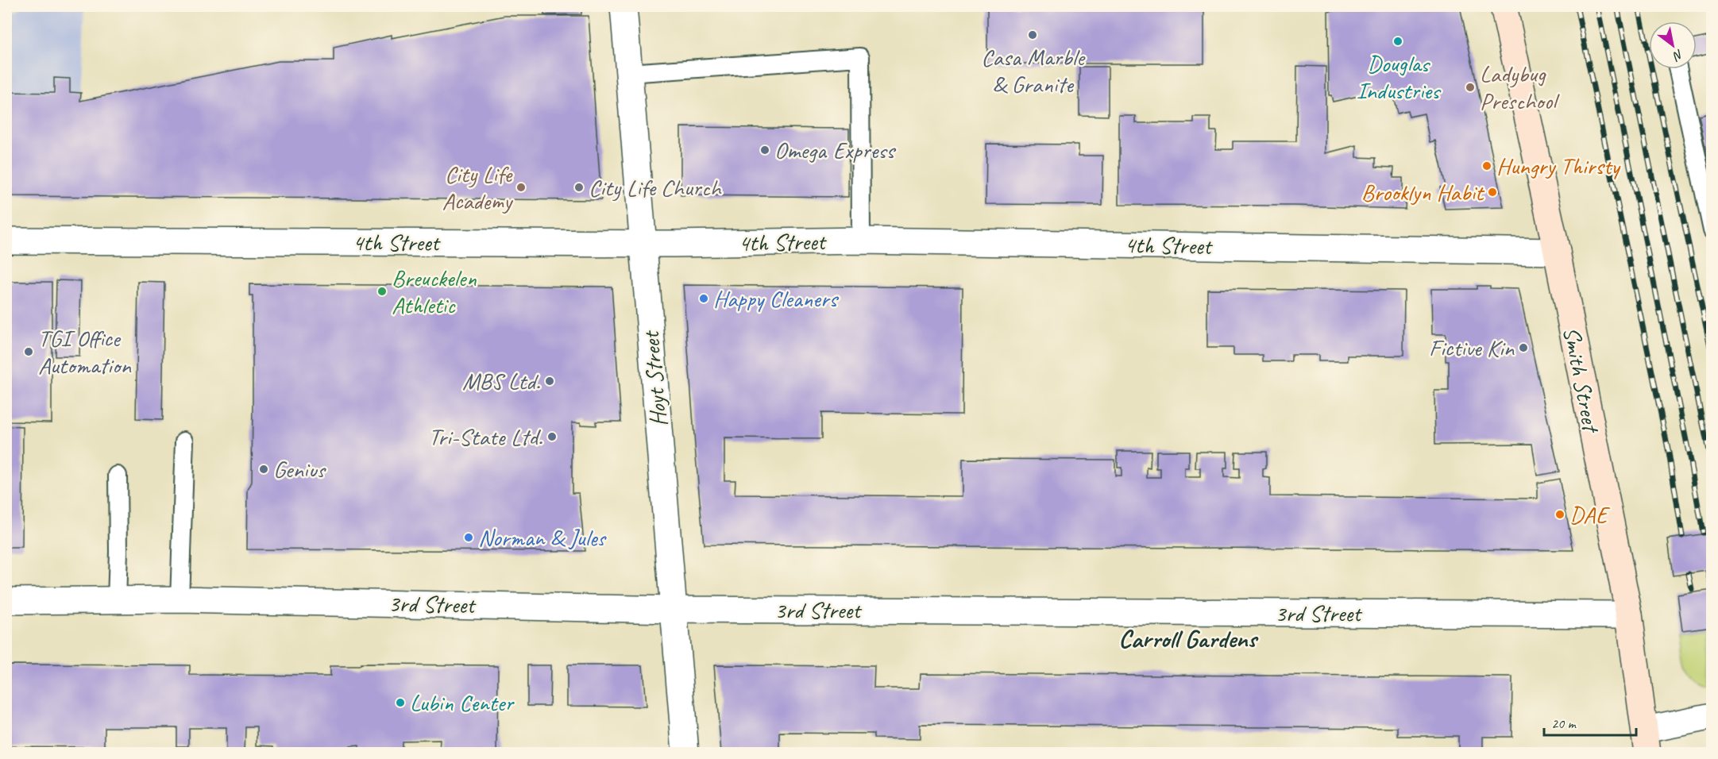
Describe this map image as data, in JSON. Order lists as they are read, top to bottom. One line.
{"streets":{"street":["4th Street","Smith Street","Hoyt Street","3rd Street"]},"crossings":[["4th Street","Smith Street"],["4th Street","Hoyt Street"],["Smith Street","3rd Street"],["Hoyt Street","3rd Street"]],"districts":["Carroll Gardens"],"places":["Casa Marble & Granite","Douglas Industries","Ladybug Preschool","Omega Express","Hungry Thirsty","City Life Academy","City Life Church","Brooklyn Habit","Breuckelen Athletic","Happy Cleaners","Fictive Kin","TGI Office Automation","MBS Ltd.","Tri-State Ltd.","Genius","DAE","Norman & Jules","Lubin Center"],"scale_bar":"20 m","north":"bottom right"}
